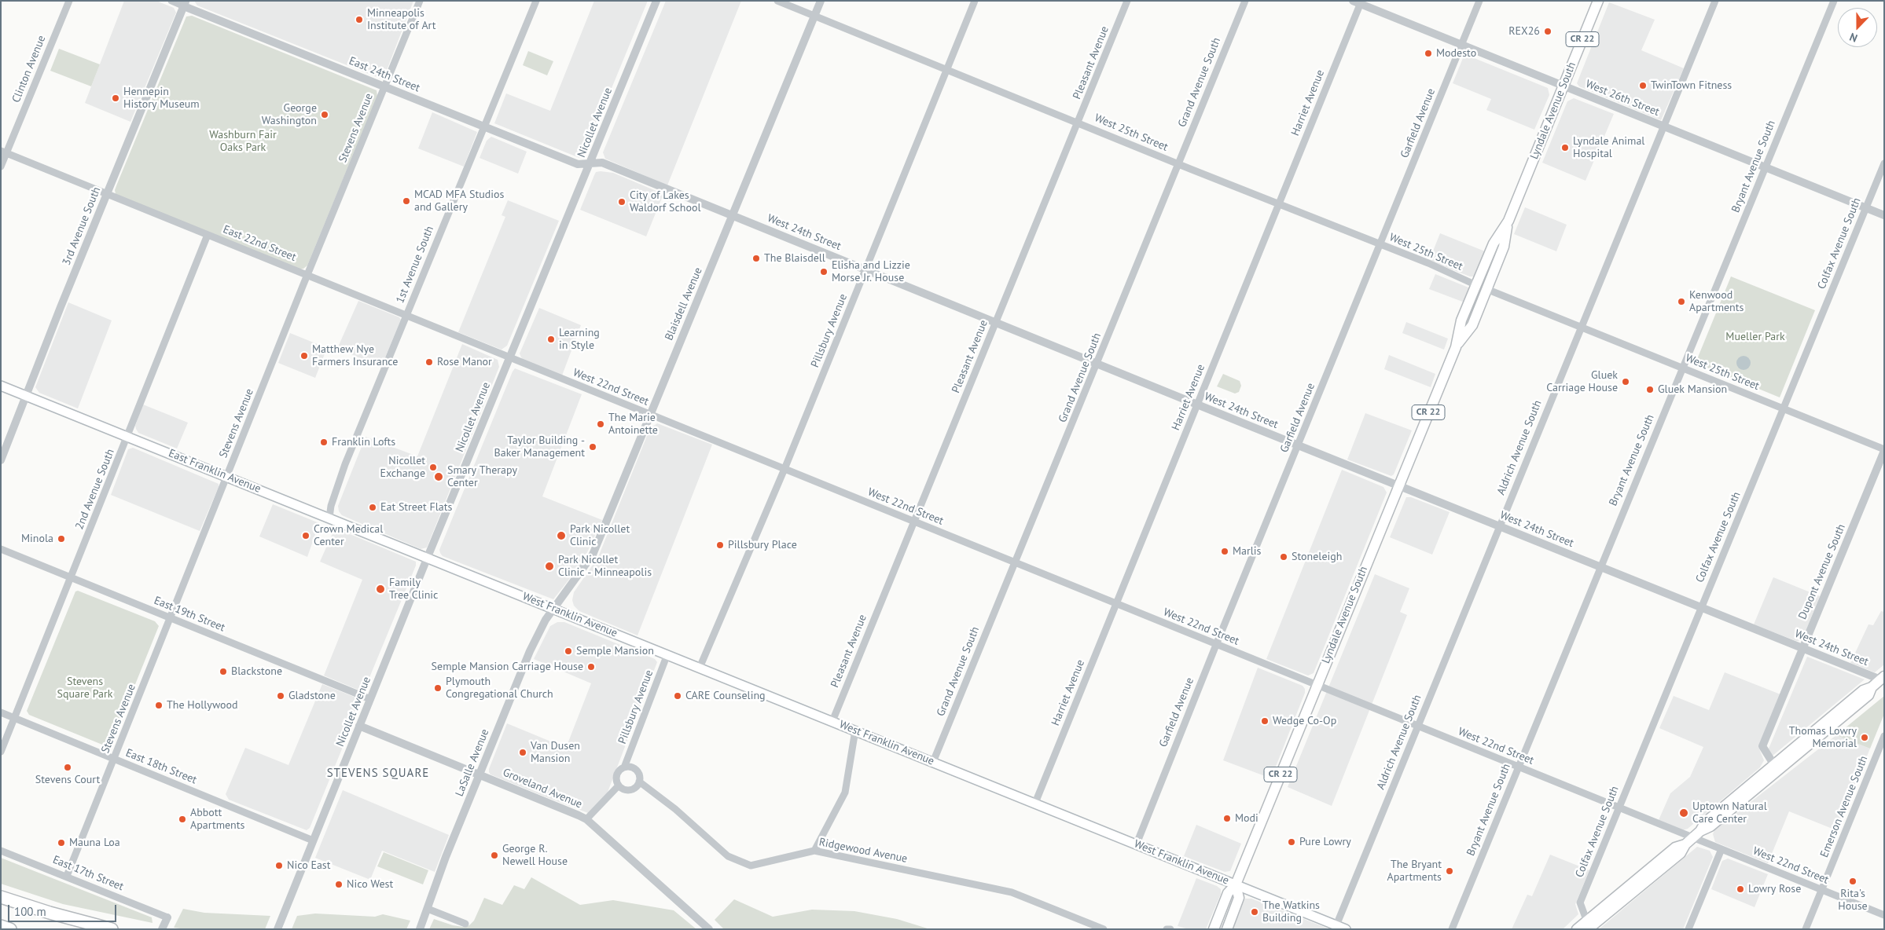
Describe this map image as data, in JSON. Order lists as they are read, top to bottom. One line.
{"streets":{"main road":["CR 22","Lyndale Avenue South","East Franklin Avenue","West Franklin Avenue"],"street":["Pleasant Avenue","Clinton Avenue","East 24th Street","Grand Avenue South","West 26th Street","Harriet Avenue","Nicollet Avenue","Garfield Avenue","Stevens Avenue","West 25th Street","Bryant Avenue South","3rd Avenue South","West 24th Street","East 22nd Street","Colfax Avenue South","1st Avenue South","Blaisdell Avenue","Pillsbury Avenue","West 22nd Street","Aldrich Avenue South","2nd Avenue South","Dupont Avenue South","East 19th Street","LaSalle Avenue","East 18th Street","Groveland Avenue","Emerson Avenue South","Ridgewood Avenue","East 17th Street"]},"crossings":[["Pleasant Avenue","West 25th Street"],["Pleasant Avenue","West 24th Street"],["Pleasant Avenue","West 22nd Street"],["Pleasant Avenue","West Franklin Avenue"],["Clinton Avenue","East 22nd Street"],["East 24th Street","Nicollet Avenue"],["East 24th Street","Stevens Avenue"],["East 24th Street","3rd Avenue South"],["East 24th Street","West 24th Street"],["East 24th Street","1st Avenue South"],["Grand Avenue South","West 25th Street"],["Grand Avenue South","West 24th Street"],["Grand Avenue South","West 22nd Street"],["Grand Avenue South","West Franklin Avenue"],["West 26th Street","Harriet Avenue"],["West 26th Street","Lyndale Avenue South"],["West 26th Street","Garfield Avenue"],["West 26th Street","Bryant Avenue South"],["West 26th Street","Colfax Avenue South"],["West 26th Street","Aldrich Avenue South"],["Harriet Avenue","West 25th Street"],["Harriet Avenue","West 24th Street"],["Harriet Avenue","West 22nd Street"],["Harriet Avenue","West Franklin Avenue"],["Lyndale Avenue South","West 25th Street"],["Lyndale Avenue South","West 24th Street"],["Lyndale Avenue South","West 22nd Street"],["Lyndale Avenue South","West Franklin Avenue"],["Nicollet Avenue","West 24th Street"],["Nicollet Avenue","East 22nd Street"],["Nicollet Avenue","West 22nd Street"],["Nicollet Avenue","East Franklin Avenue"],["Nicollet Avenue","East 19th Street"],["Nicollet Avenue","West Franklin Avenue"],["Nicollet Avenue","East 18th Street"],["Nicollet Avenue","Groveland Avenue"],["Garfield Avenue","West 25th Street"],["Garfield Avenue","West 24th Street"],["Garfield Avenue","West 22nd Street"],["Garfield Avenue","West Franklin Avenue"],["Stevens Avenue","East 22nd Street"],["Stevens Avenue","East Franklin Avenue"],["Stevens Avenue","East 19th Street"],["Stevens Avenue","East 18th Street"],["Stevens Avenue","East 17th Street"],["West 25th Street","Bryant Avenue South"],["West 25th Street","Colfax Avenue South"],["West 25th Street","Blaisdell Avenue"],["West 25th Street","Pillsbury Avenue"],["West 25th Street","Aldrich Avenue South"],["West 25th Street","Dupont Avenue South"],["Bryant Avenue South","West 24th Street"],["Bryant Avenue South","West 22nd Street"],["3rd Avenue South","East 22nd Street"],["3rd Avenue South","East Franklin Avenue"],["West 24th Street","Colfax Avenue South"],["West 24th Street","Blaisdell Avenue"],["West 24th Street","Pillsbury Avenue"],["West 24th Street","Aldrich Avenue South"],["West 24th Street","Dupont Avenue South"],["East 22nd Street","1st Avenue South"],["East 22nd Street","West 22nd Street"],["East 22nd Street","2nd Avenue South"],["Colfax Avenue South","West 22nd Street"],["1st Avenue South","East Franklin Avenue"],["Blaisdell Avenue","West 22nd Street"],["Blaisdell Avenue","West Franklin Avenue"],["Blaisdell Avenue","LaSalle Avenue"],["Pillsbury Avenue","West 22nd Street"],["Pillsbury Avenue","West Franklin Avenue"],["Pillsbury Avenue","Ridgewood Avenue"],["West 22nd Street","Aldrich Avenue South"],["West 22nd Street","Emerson Avenue South"],["Aldrich Avenue South","West Franklin Avenue"],["East Franklin Avenue","2nd Avenue South"],["East Franklin Avenue","West Franklin Avenue"],["2nd Avenue South","East 19th Street"],["2nd Avenue South","East 18th Street"],["West Franklin Avenue","LaSalle Avenue"],["LaSalle Avenue","Groveland Avenue"]],"districts":["STEVENS SQUARE"],"parks":["Washburn Fair Oaks Park","Mueller Park","Stevens Square Park"],"places":["Minneapolis Institute of Art","REX26","Modesto","TwinTown Fitness","Hennepin History Museum","George Washington","Lyndale Animal Hospital","MCAD MFA Studios and Gallery","City of Lakes Waldorf School","The Blaisdell","Elisha and Lizzie Morse Jr. House","Kenwood Apartments","Learning in Style","Matthew Nye Farmers Insurance","Rose Manor","Gluek Carriage House","Gluek Mansion","The Marie Antoinette","Franklin Lofts","Taylor Building - Baker Management","Nicollet Exchange","Smary Therapy Center","Eat Street Flats","Crown Medical Center","Park Nicollet Clinic","Minola","Pillsbury Place","Marlis","Stoneleigh","Park Nicollet Clinic - Minneapolis","Family Tree Clinic","Semple Mansion","Semple Mansion Carriage House","Blackstone","Plymouth Congregational Church","Gladstone","CARE Counseling","The Hollywood","Wedge Co-Op","Thomas Lowry Memorial","Van Dusen Mansion","Stevens Court","Uptown Natural Care Center","Modi","Abbott Apartments","Pure Lowry","Mauna Loa","George R. Newell House","Nico East","The Bryant Apartments","Rita's House","Nico West","Lowry Rose","The Watkins Building"],"scale_bar":"100 m","north":"bottom"}
